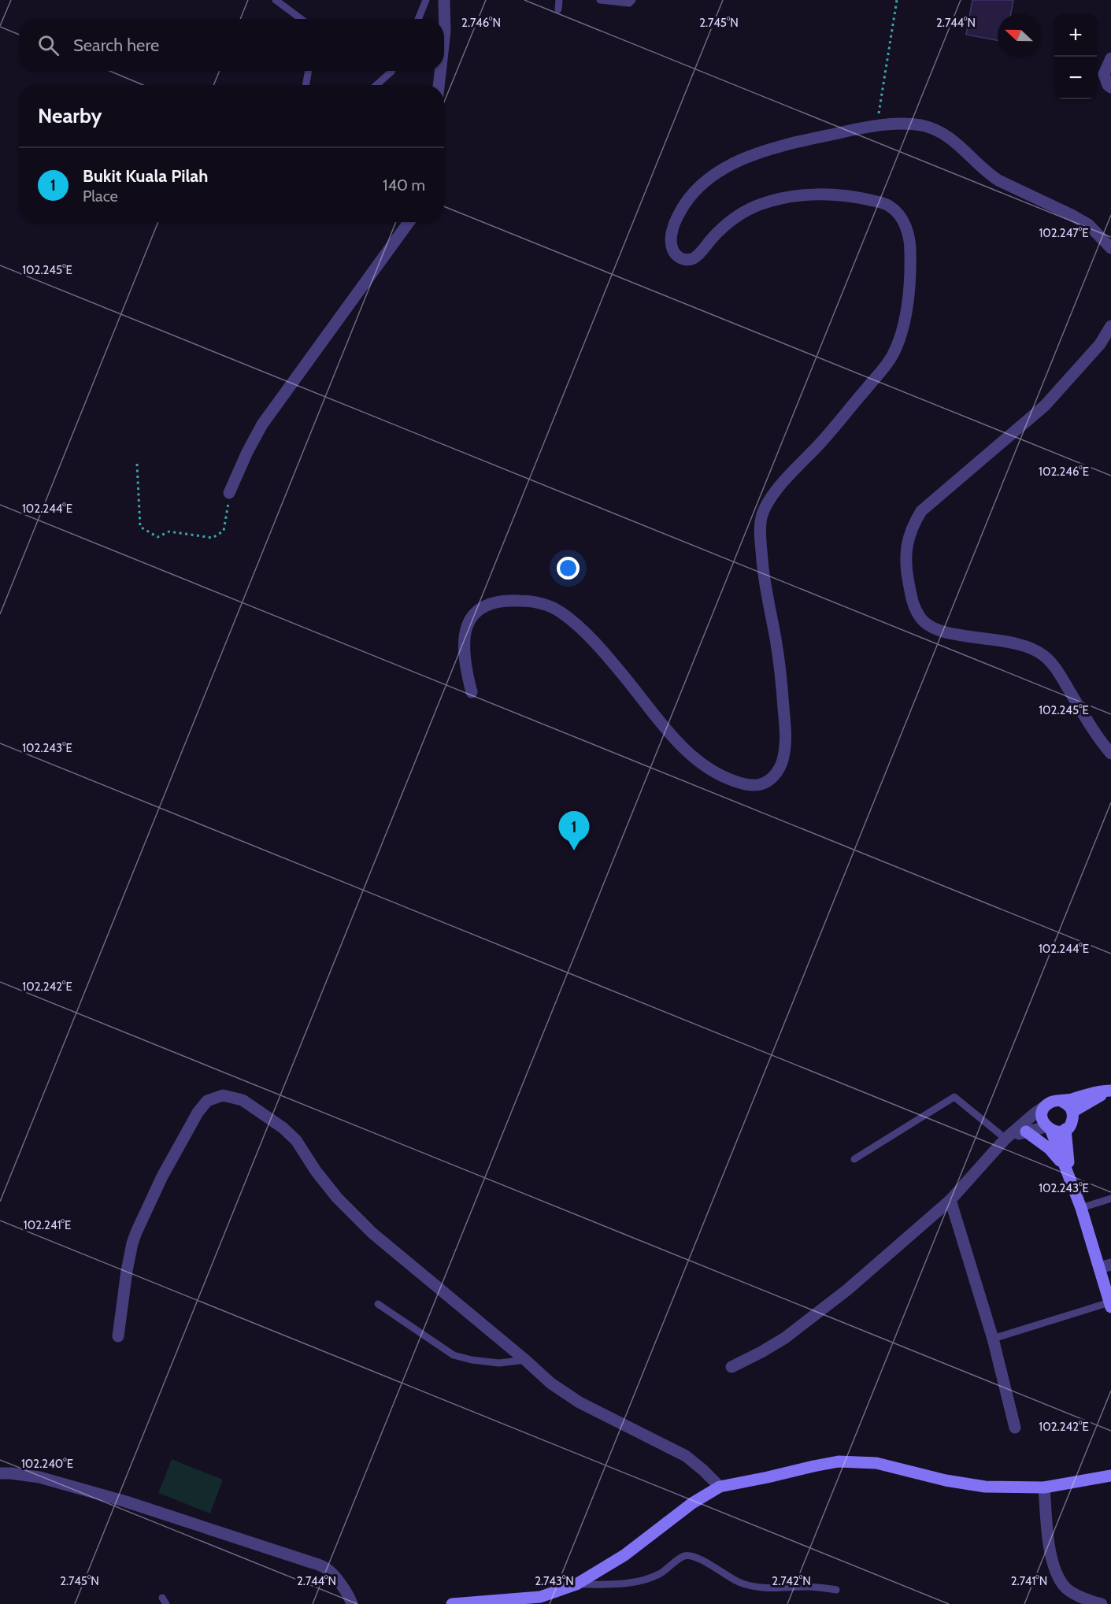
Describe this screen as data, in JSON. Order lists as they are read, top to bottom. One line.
{"north":"left","page":{"map_buttons":["+","−"],"search":"Search here","heading":"Nearby","list":[{"mark":"1","name":"Bukit Kuala Pilah","note":"Place","value":"140 m"}],"pins":"1"},"coordinates":["2.746°N","2.745°N","2.744°N","102.247°E","102.245°E","102.246°E","102.244°E","102.243°E","102.242°E","102.241°E","102.240°E","2.743°N","2.742°N","2.741°N"]}
